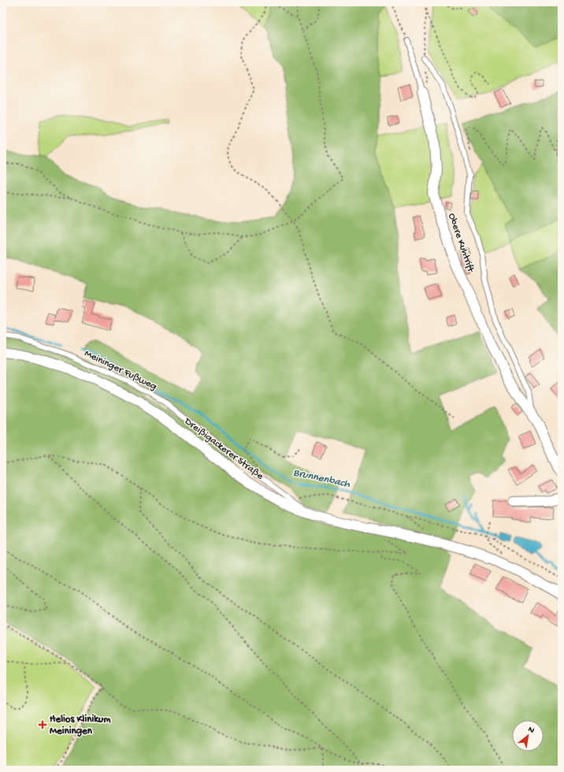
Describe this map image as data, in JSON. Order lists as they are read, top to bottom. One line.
{"streets":{"street":["Obere Kuhtrift","Dreißigackerer Straße"],"lane":["Meininger Fußweg"]},"crossings":[["Meininger Fußweg","Dreißigackerer Straße"]],"water":["Brunnenbach"],"places":{"health":["Helios Klinikum Meiningen"]},"north":"top right"}
